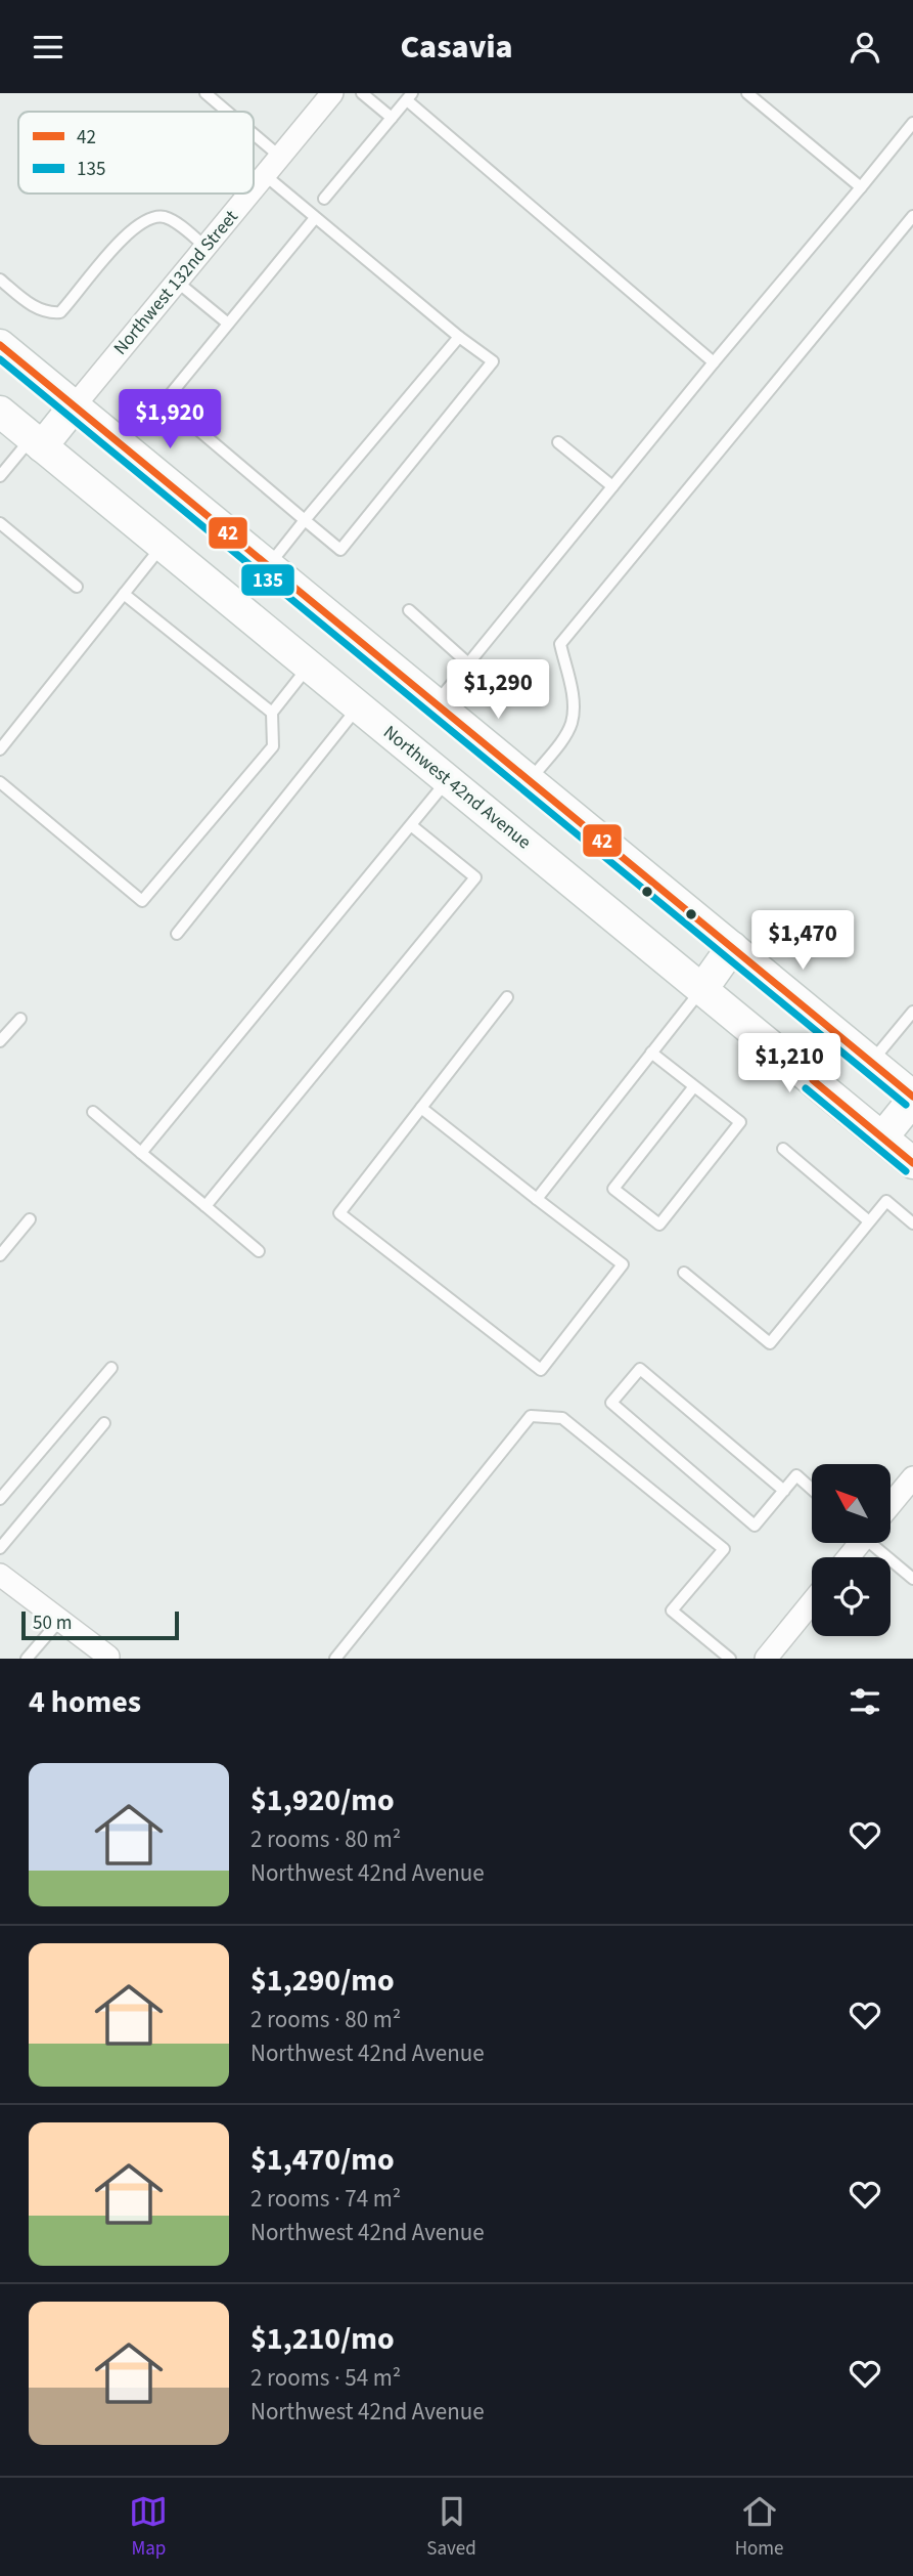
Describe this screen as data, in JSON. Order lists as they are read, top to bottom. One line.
{"streets":{"main road":["Northwest 42nd Avenue"],"street":["Northwest 132nd Street"]},"lines":["transit line 42","transit line 135"],"legend":["42","135"],"scale_bar":"50 m","north":"top left","page":{"header":"Casavia","price":["$1,920","$1,290","$1,470","$1,210"],"scale":"50 m","heading":"4 homes","list":[{"name":"$1,920/mo","note":"2 rooms · 80 m² · Northwest 42nd Avenue"},{"name":"$1,290/mo","note":"2 rooms · 80 m² · Northwest 42nd Avenue"},{"name":"$1,470/mo","note":"2 rooms · 74 m² · Northwest 42nd Avenue"},{"name":"$1,210/mo","note":"2 rooms · 54 m² · Northwest 42nd Avenue"}],"tabs":["Map","Saved","Home"]}}
